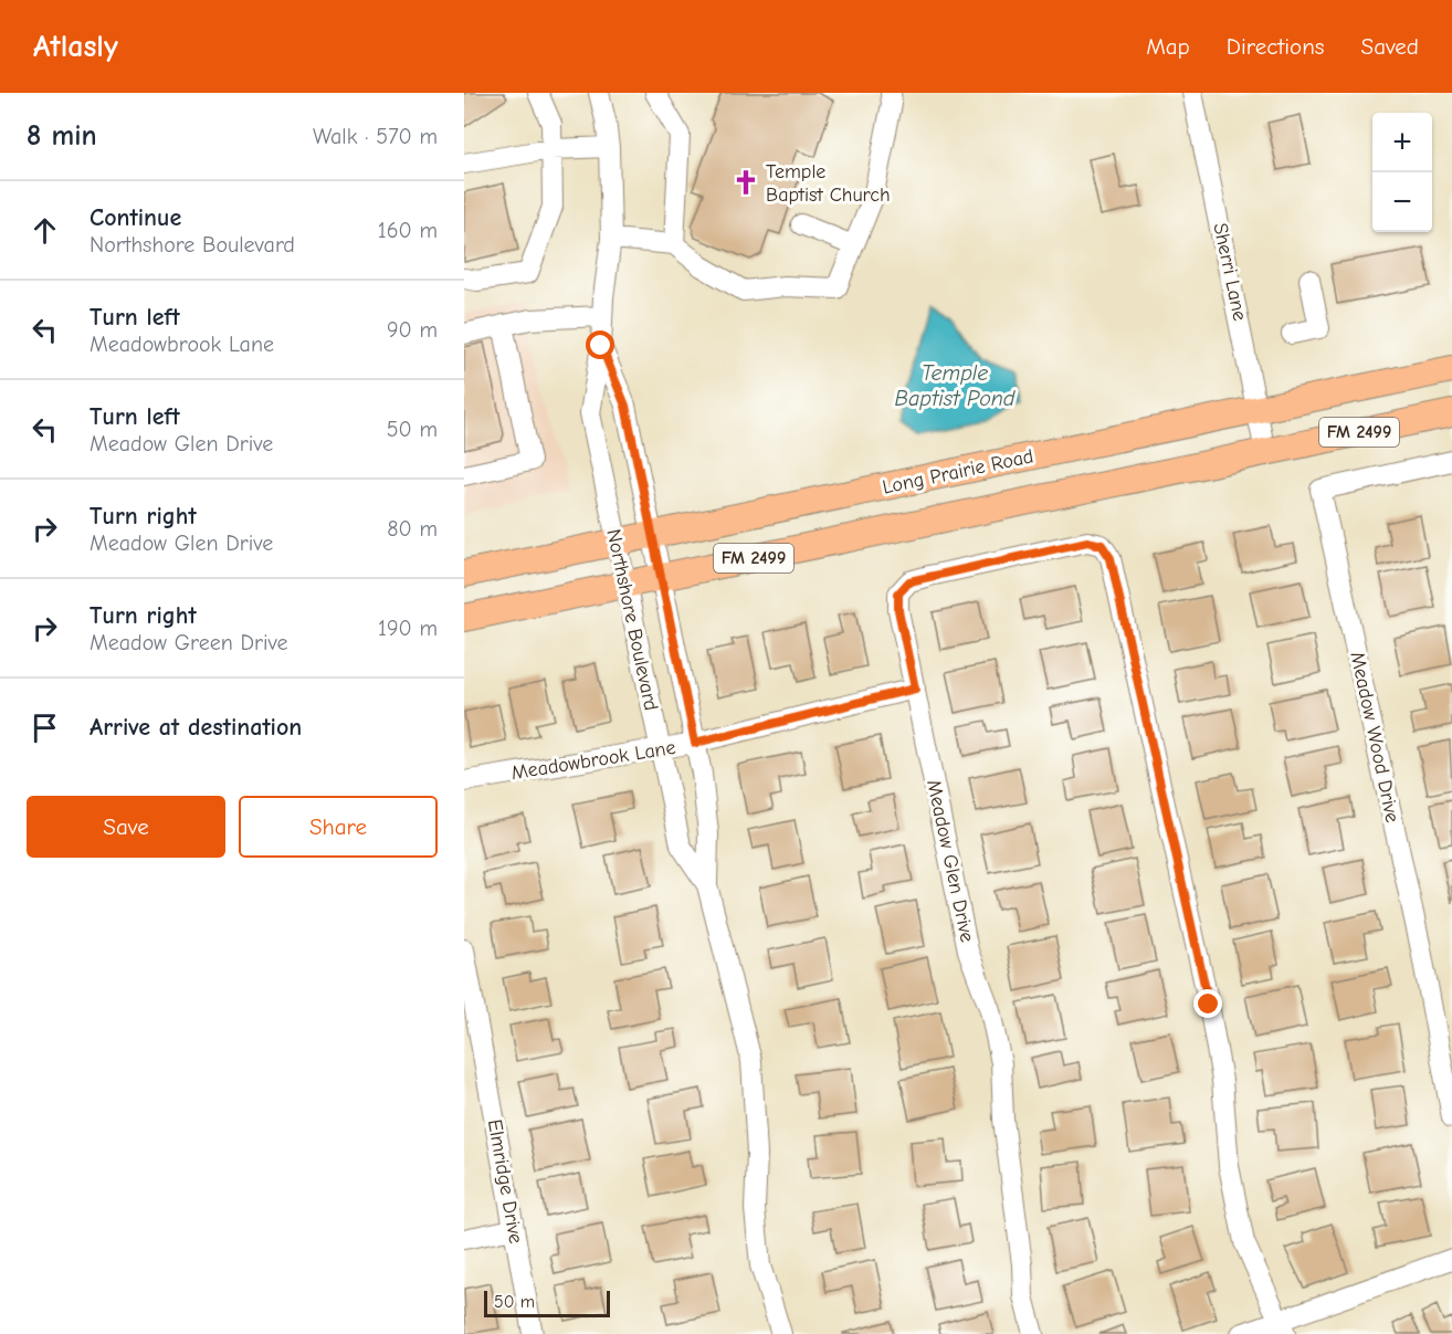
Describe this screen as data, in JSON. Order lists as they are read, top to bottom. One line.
{"streets":{"main road":["FM 2499","Long Prairie Road"],"street":["Sherri Lane","Northshore Boulevard","Meadow Wood Drive","Meadowbrook Lane","Meadow Glen Drive","Elmridge Drive"]},"crossings":[["Sherri Lane","FM 2499"],["Sherri Lane","Long Prairie Road"],["FM 2499","Northshore Boulevard"],["Long Prairie Road","Northshore Boulevard"],["Northshore Boulevard","Meadowbrook Lane"],["Meadowbrook Lane","Meadow Glen Drive"]],"water":["Temple Baptist Pond"],"places":{"church":["Temple Baptist Church"]},"scale_bar":"50 m","page":{"header":"Atlasly","nav":["Map","Directions","Saved"],"heading":["8 min","Walk · 570 m"],"map_buttons":["+","−"],"list":[["Continue","Northshore Boulevard","160 m"],["Turn left","Meadowbrook Lane","90 m"],["Turn left","Meadow Glen Drive","50 m"],["Turn right","Meadow Glen Drive","80 m"],["Turn right","Meadow Green Drive","190 m"],"Arrive at destination"],"buttons":["Save","Share"],"scale":"50 m"}}
